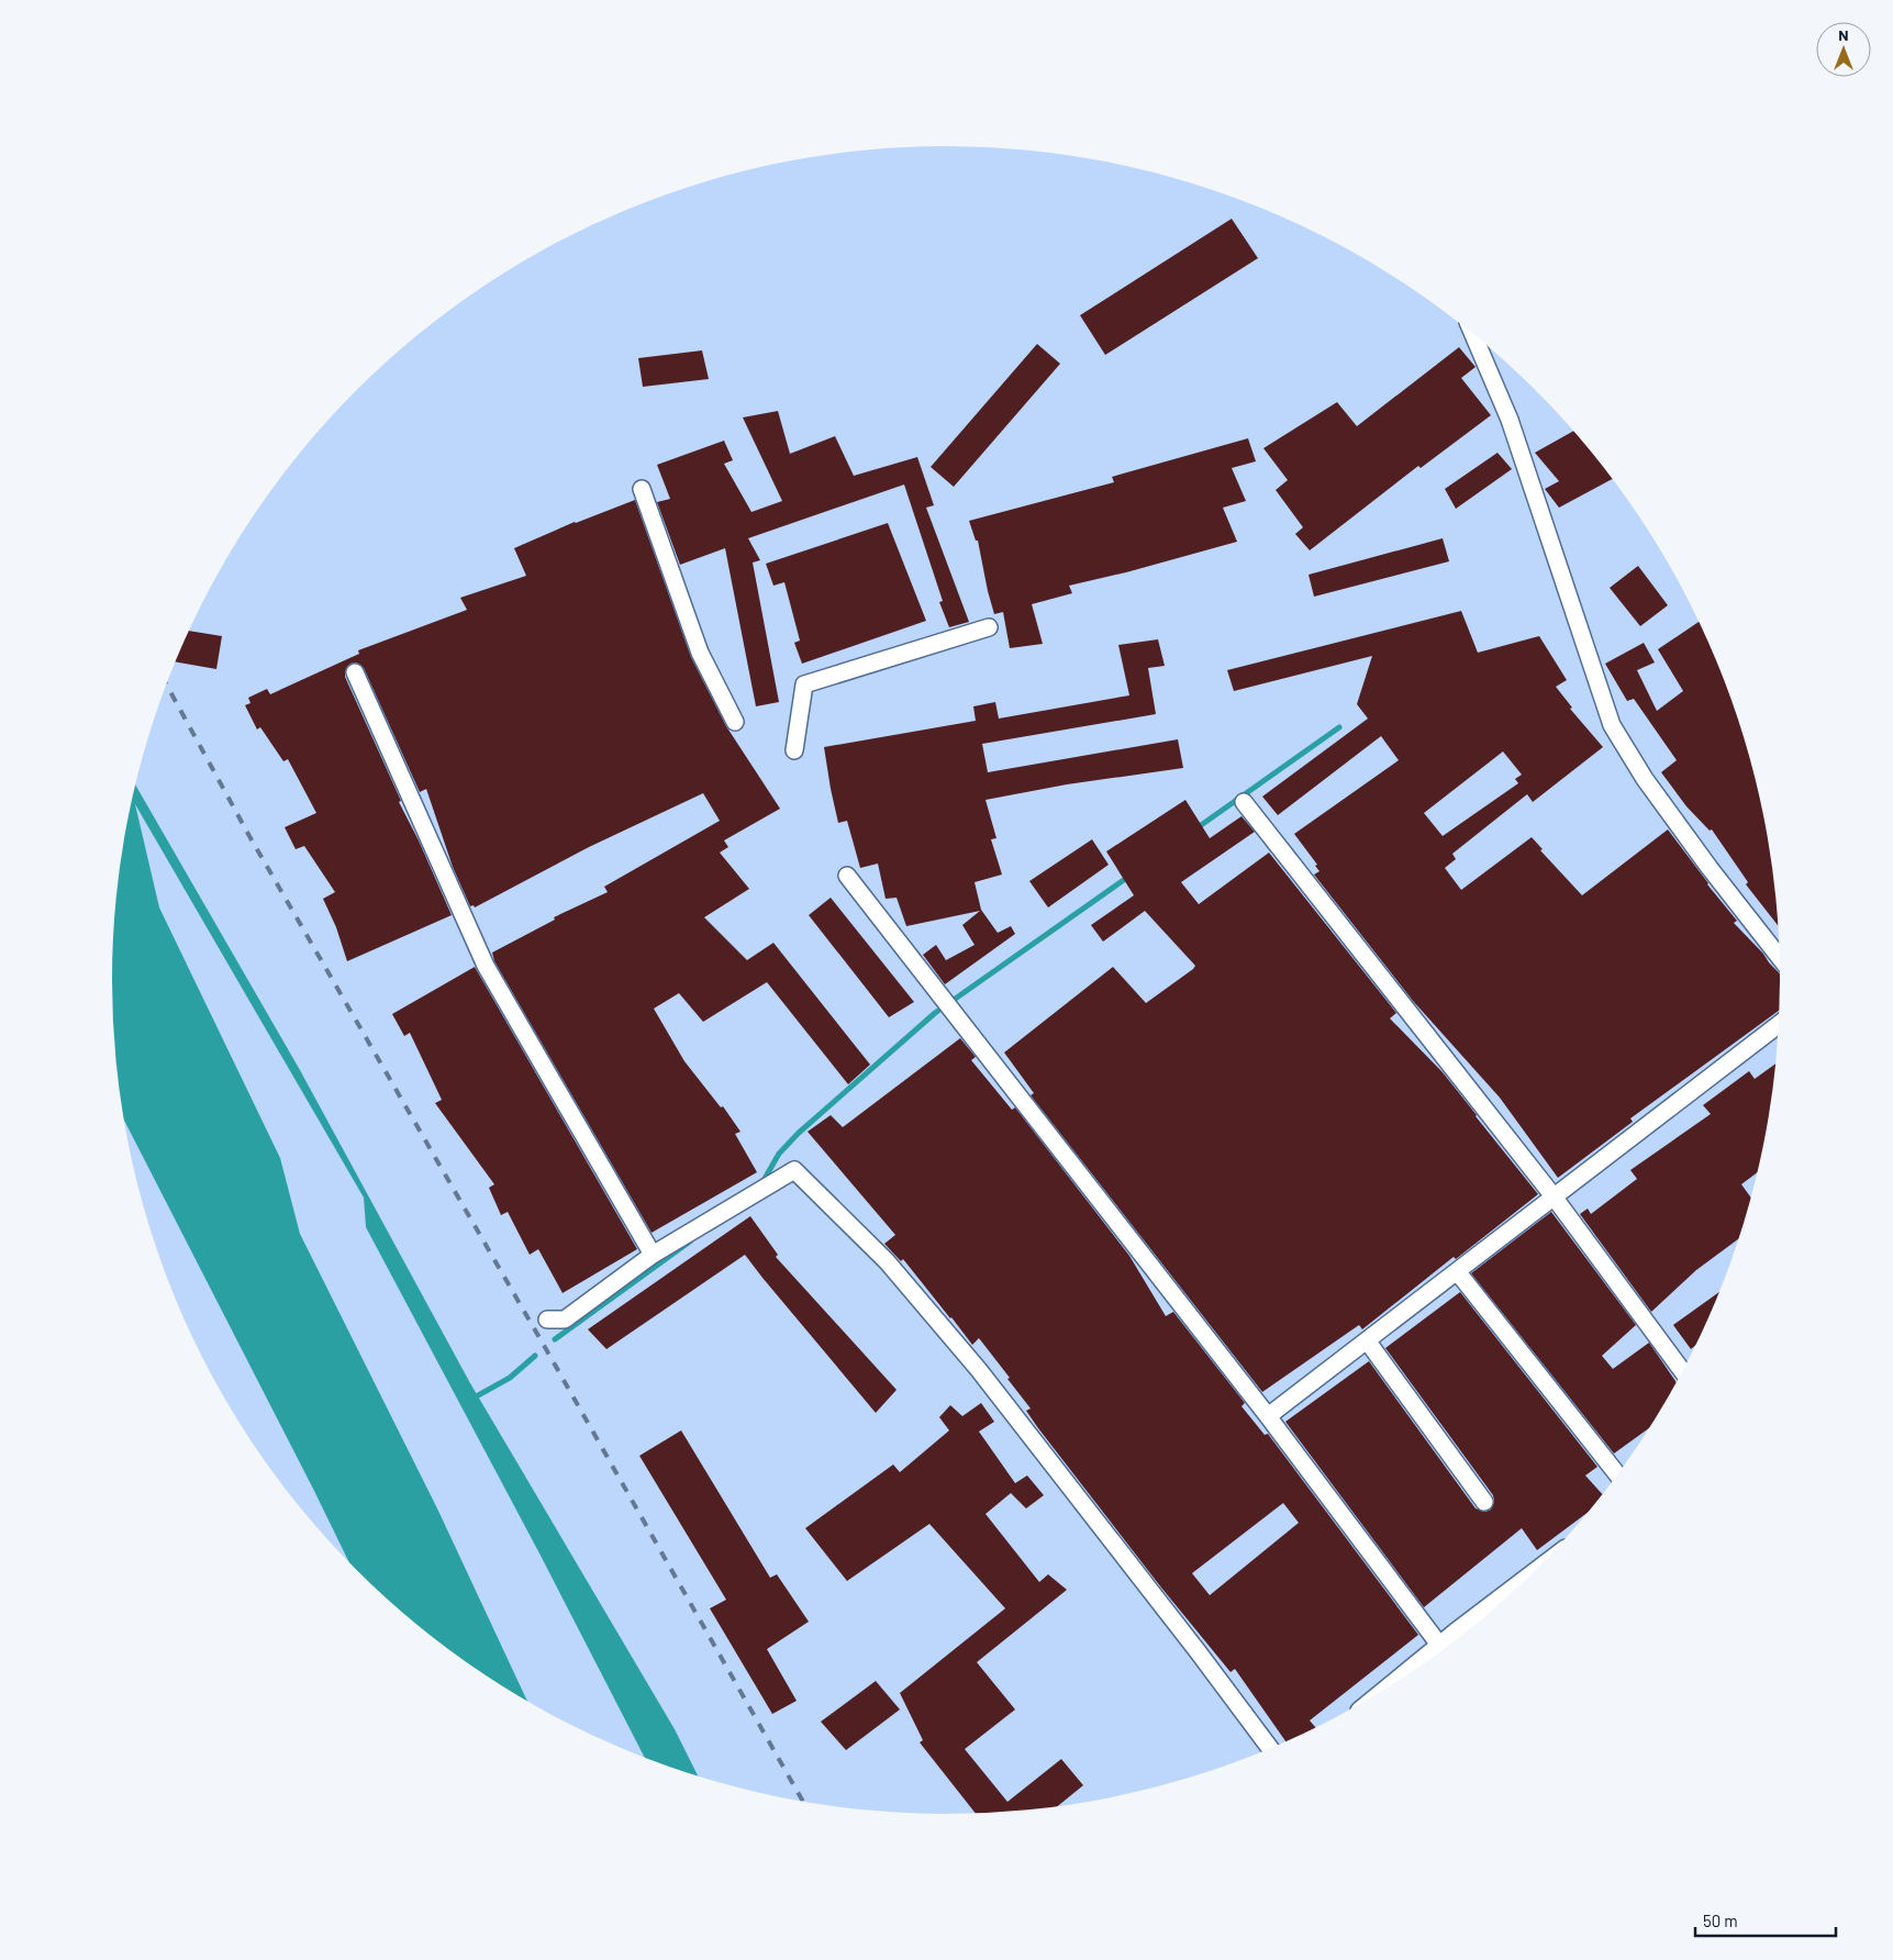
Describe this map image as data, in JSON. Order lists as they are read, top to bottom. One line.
{"scale_bar":"50 m","north":"top"}
